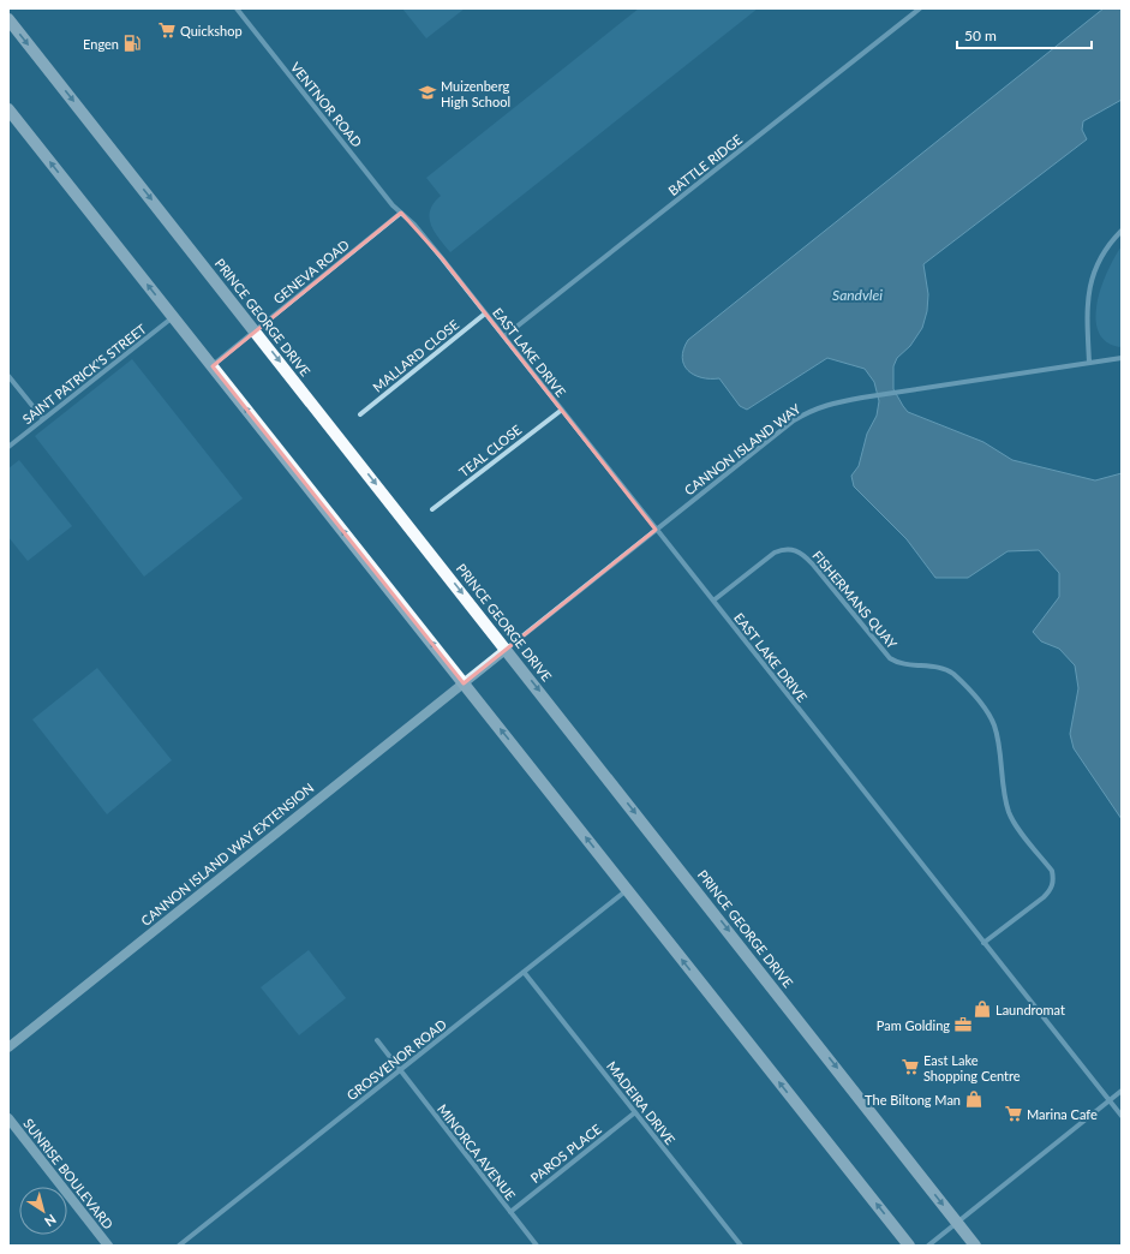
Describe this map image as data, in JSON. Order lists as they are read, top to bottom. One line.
{"streets":{"main road":["PRINCE GEORGE DRIVE"],"street":["VENTNOR ROAD","BATTLE RIDGE","GENEVA ROAD","EAST LAKE DRIVE","MALLARD CLOSE","SAINT PATRICK'S STREET","CANNON ISLAND WAY","TEAL CLOSE","FISHERMANS QUAY","CANNON ISLAND WAY EXTENSION","GROSVENOR ROAD","MADEIRA DRIVE","MINORCA AVENUE","PAROS PLACE","SUNRISE BOULEVARD"]},"crossings":[["VENTNOR ROAD","GENEVA ROAD"],["VENTNOR ROAD","EAST LAKE DRIVE"],["BATTLE RIDGE","EAST LAKE DRIVE"],["GENEVA ROAD","PRINCE GEORGE DRIVE"],["GENEVA ROAD","EAST LAKE DRIVE"],["PRINCE GEORGE DRIVE","CANNON ISLAND WAY"],["PRINCE GEORGE DRIVE","CANNON ISLAND WAY EXTENSION"],["EAST LAKE DRIVE","MALLARD CLOSE"],["EAST LAKE DRIVE","CANNON ISLAND WAY"],["EAST LAKE DRIVE","TEAL CLOSE"],["EAST LAKE DRIVE","FISHERMANS QUAY"],["CANNON ISLAND WAY","CANNON ISLAND WAY EXTENSION"],["GROSVENOR ROAD","MADEIRA DRIVE"],["GROSVENOR ROAD","MINORCA AVENUE"],["MADEIRA DRIVE","PAROS PLACE"],["MINORCA AVENUE","PAROS PLACE"]],"water":["Sandvlei"],"places":{"supermarket":["Quickshop","East Lake Shopping Centre","Marina Cafe"],"fuel station":["Engen"],"school or university":["Muizenberg High School"],"shop":["Laundromat","The Biltong Man"],"office":["Pam Golding"]},"scale_bar":"50 m","north":"bottom right"}
